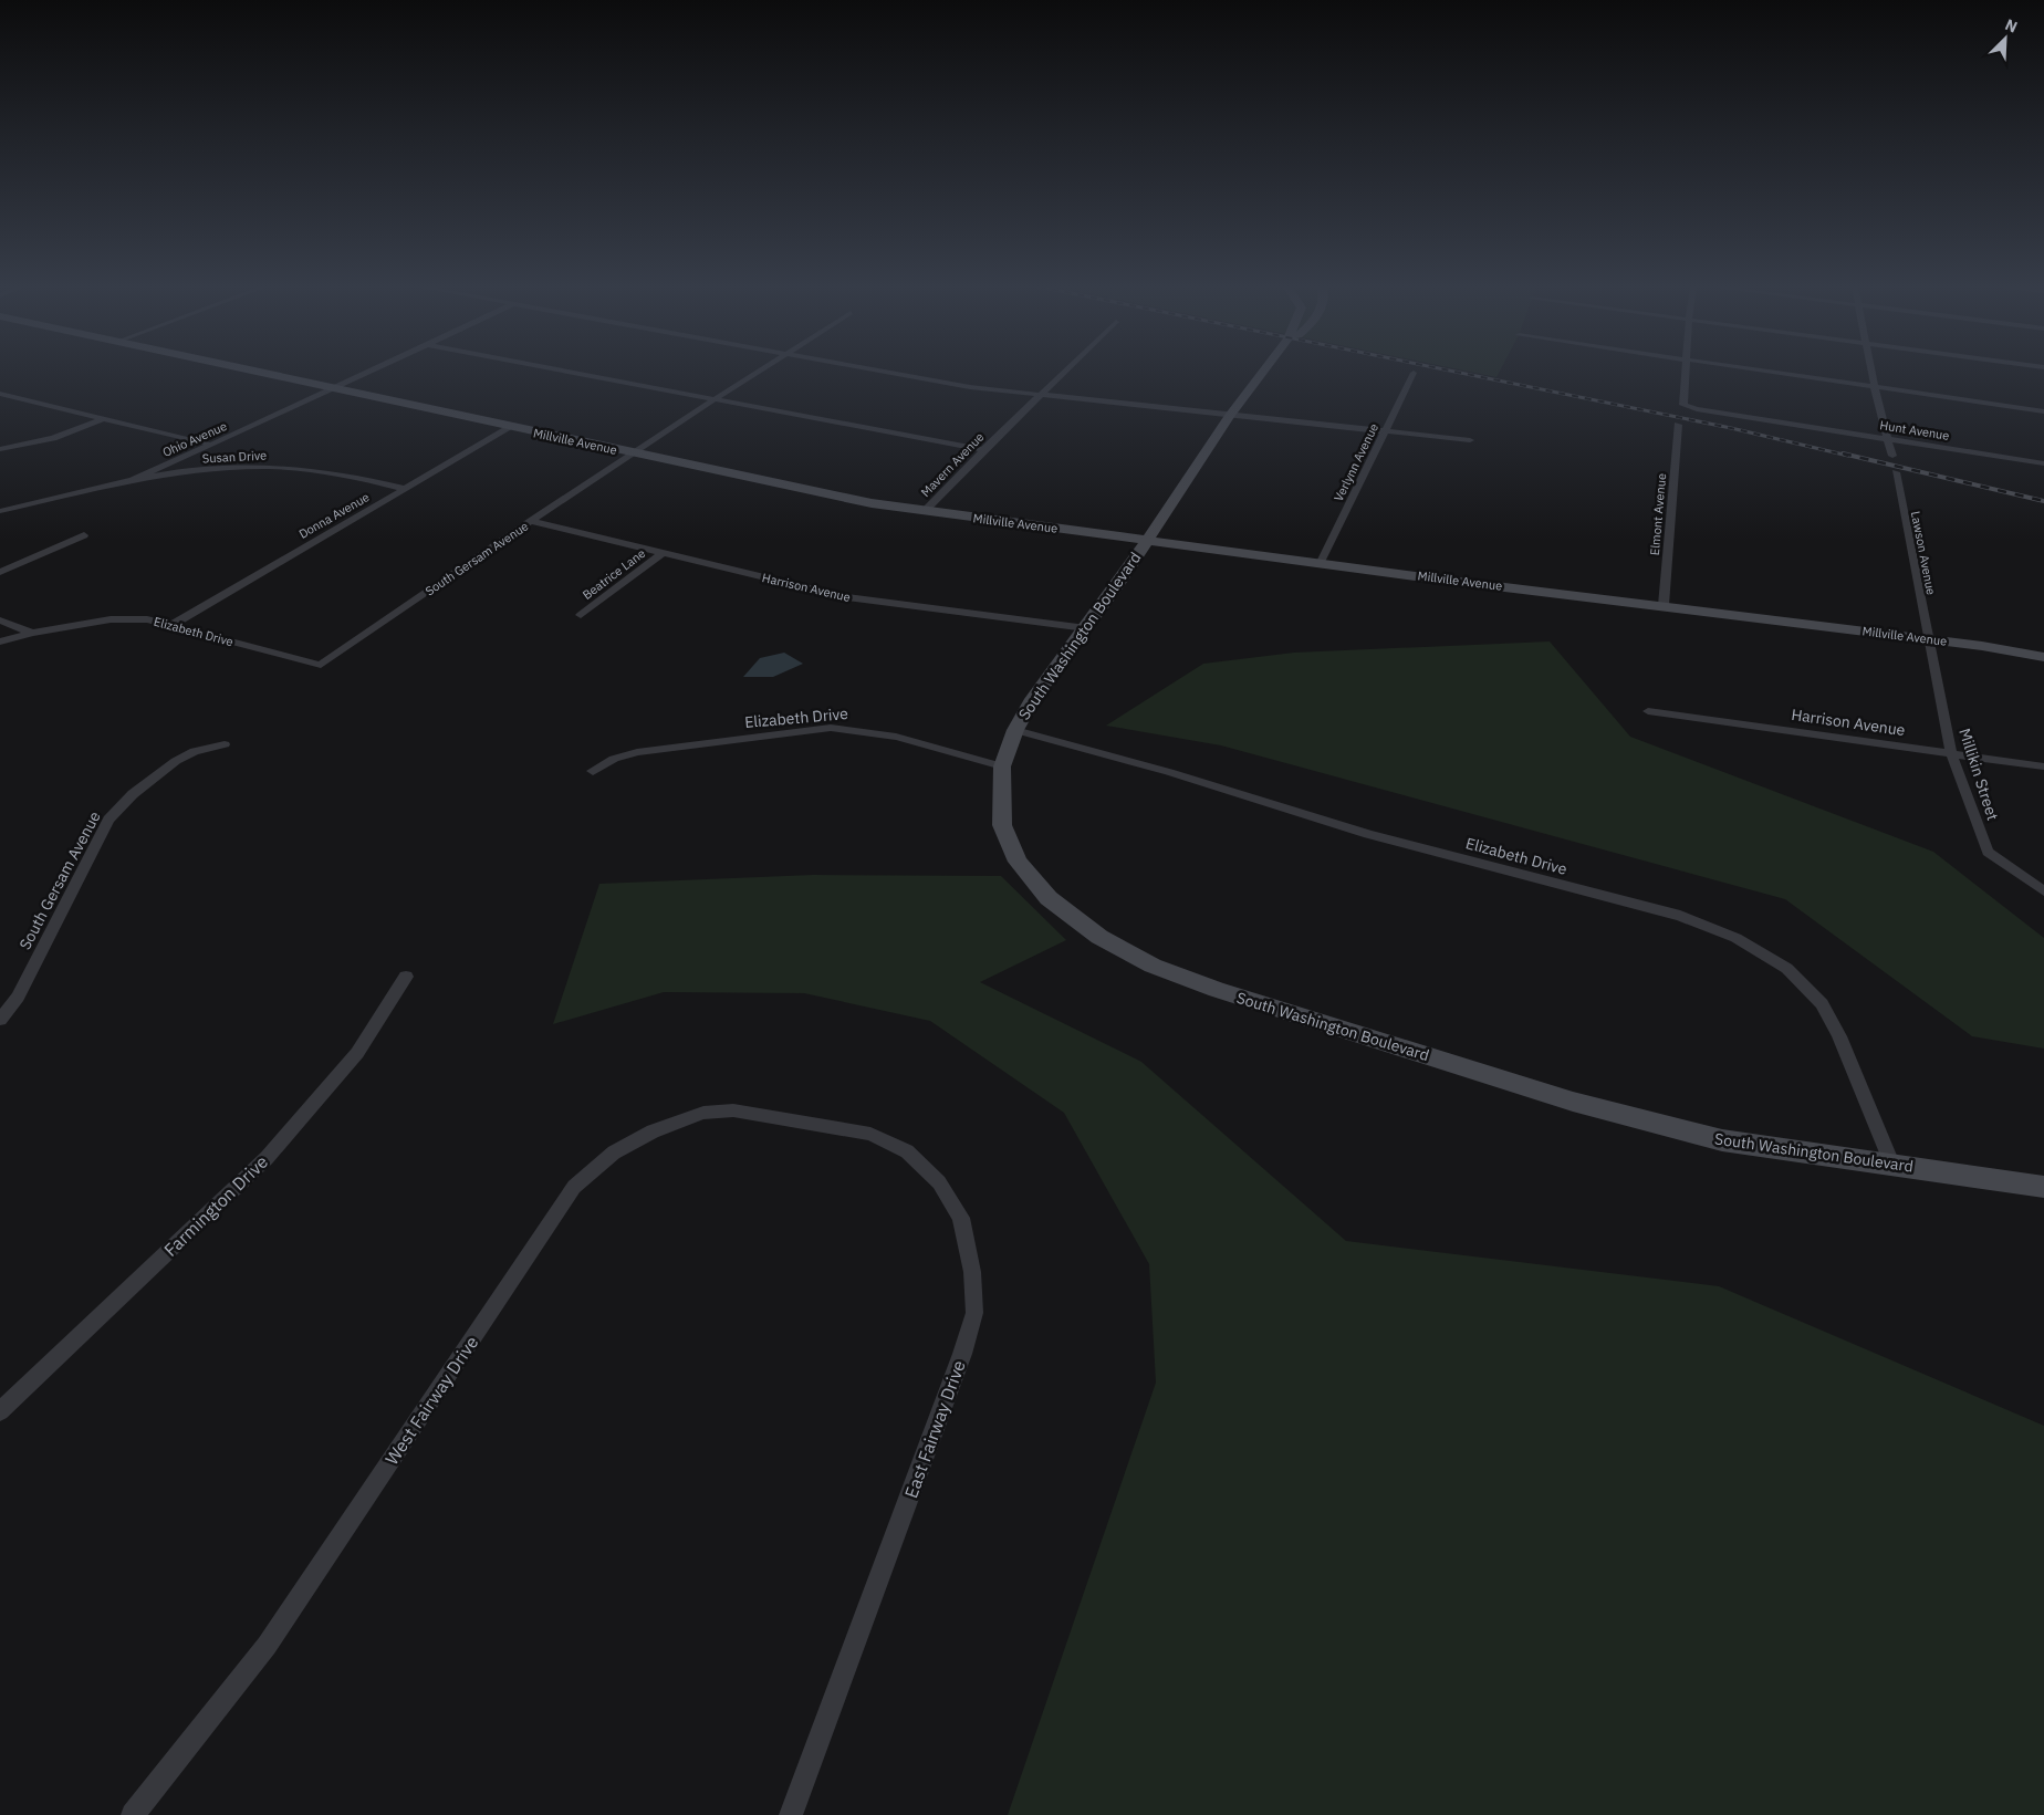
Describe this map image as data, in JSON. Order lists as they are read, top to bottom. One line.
{"streets":{"main road":["Millville Avenue","South Washington Boulevard"],"street":["Hunt Avenue","Ohio Avenue","Susan Drive","Verlynn Avenue","Mavern Avenue","Elmont Avenue","Donna Avenue","Lawson Avenue","South Gersam Avenue","Beatrice Lane","Harrison Avenue","Elizabeth Drive","Millikin Street","Farmington Drive","West Fairway Drive","East Fairway Drive"]},"crossings":[["Ohio Avenue","Millville Avenue"],["Ohio Avenue","Susan Drive"],["Millville Avenue","Verlynn Avenue"],["Millville Avenue","Mavern Avenue"],["Millville Avenue","Elmont Avenue"],["Millville Avenue","Donna Avenue"],["Millville Avenue","Lawson Avenue"],["Millville Avenue","South Gersam Avenue"],["Millville Avenue","South Washington Boulevard"],["Millville Avenue","Millikin Street"],["Susan Drive","Donna Avenue"],["Donna Avenue","Elizabeth Drive"],["Lawson Avenue","Millikin Street"],["South Gersam Avenue","Harrison Avenue"],["South Gersam Avenue","Elizabeth Drive"],["Beatrice Lane","Harrison Avenue"],["Harrison Avenue","South Washington Boulevard"],["Harrison Avenue","Millikin Street"],["Elizabeth Drive","South Washington Boulevard"],["West Fairway Drive","East Fairway Drive"]],"north":"top right"}
